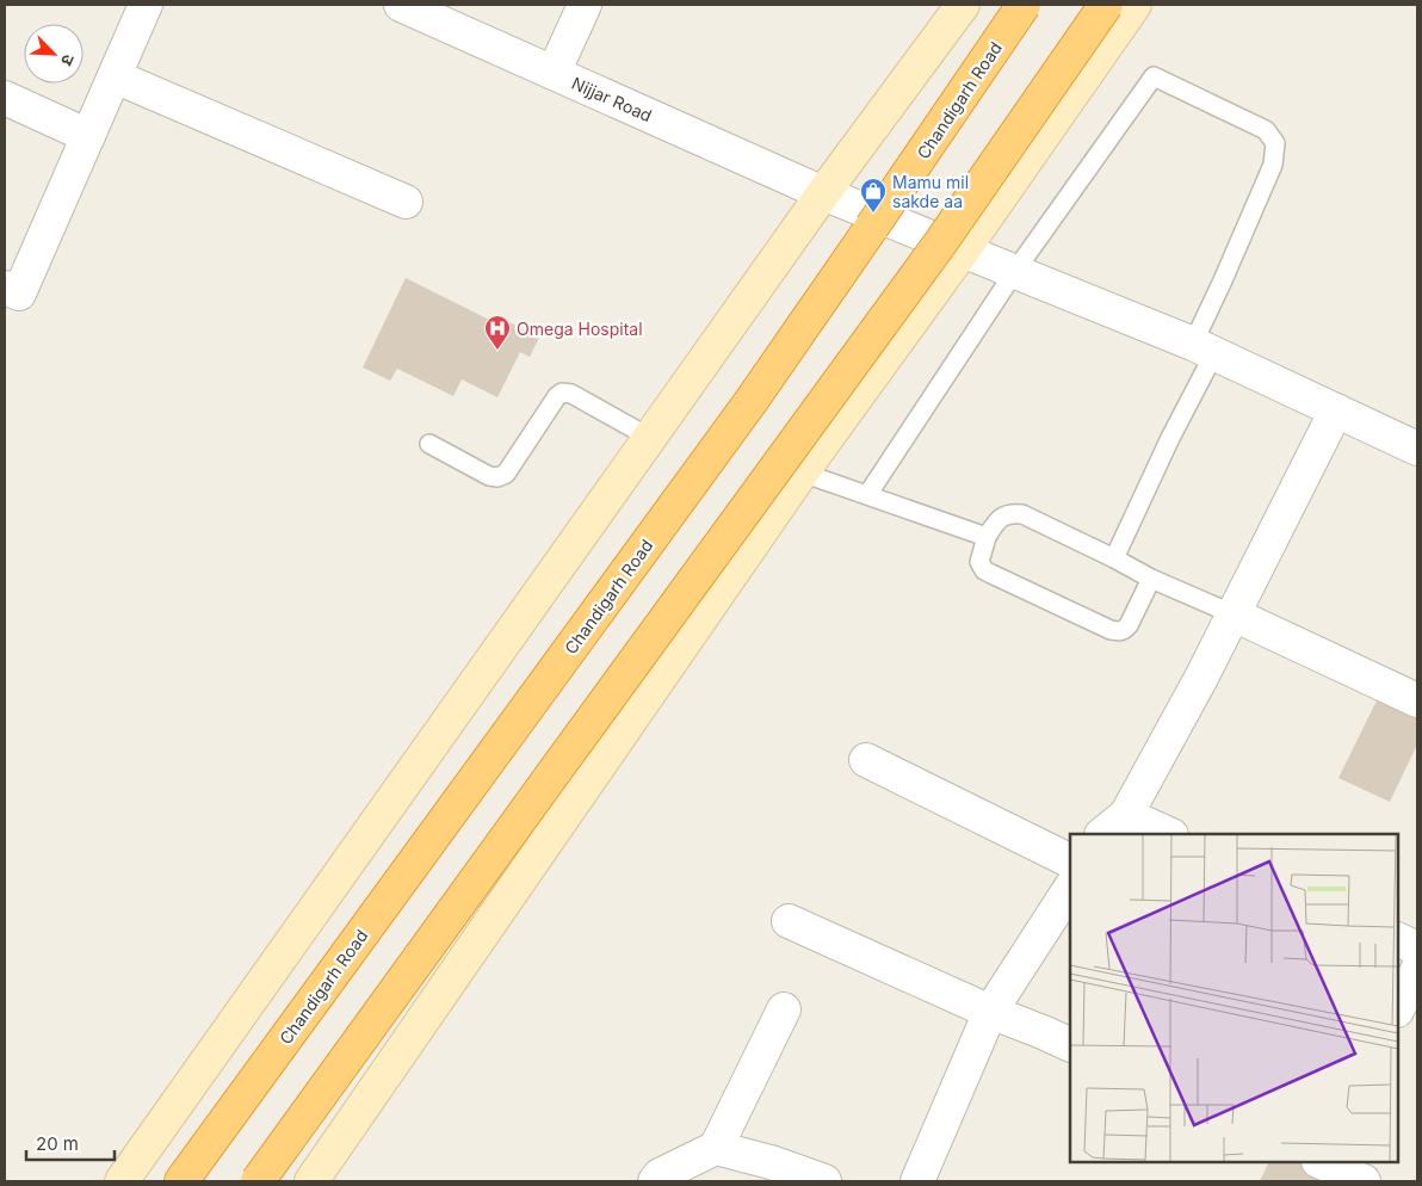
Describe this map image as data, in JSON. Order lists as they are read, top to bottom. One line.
{"streets":{"highway":["Chandigarh Road"],"street":["Nijjar Road"]},"places":{"shop":["Mamu mil sakde aa"],"hospital":["Omega Hospital"]},"scale_bar":"20 m","north":"bottom right"}
